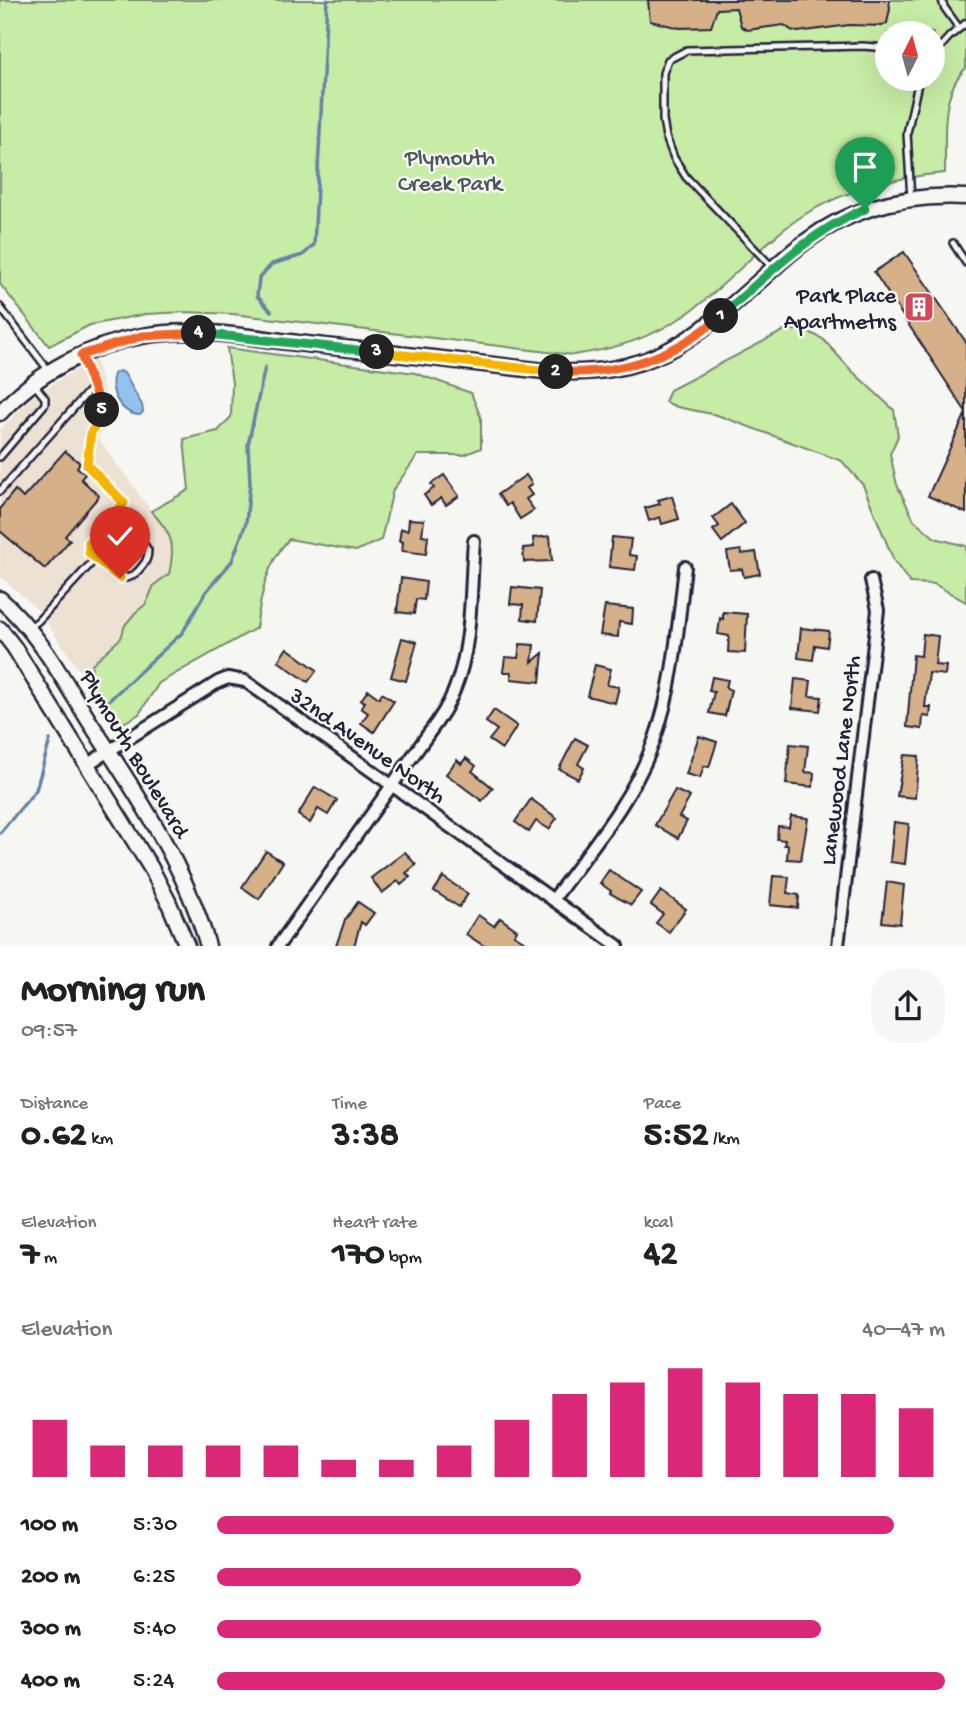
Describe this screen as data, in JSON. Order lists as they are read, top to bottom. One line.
{"streets":{"street":["32nd Avenue North","Plymouth Boulevard","Lanewood Lane North"]},"crossings":[["32nd Avenue North","Plymouth Boulevard"]],"parks":["Plymouth Creek Park"],"places":{"building":["Park Place Apartmetns"]},"north":"top","page":{"pins":["1","4","3","2","5"],"heading":["Morning run","09:57"],"stats":[["Distance","0.62 km"],["Time","3:38"],["Pace","5:52 /km"],["Elevation","7 m"],["Heart rate","170 bpm"],["kcal","42"]],"chart":["Elevation","40–47 m"],"list":[{"name":"100 m","note":"5:30"},{"name":"200 m","note":"6:25"},{"name":"300 m","note":"5:40"},{"name":"400 m","note":"5:24"}]}}
